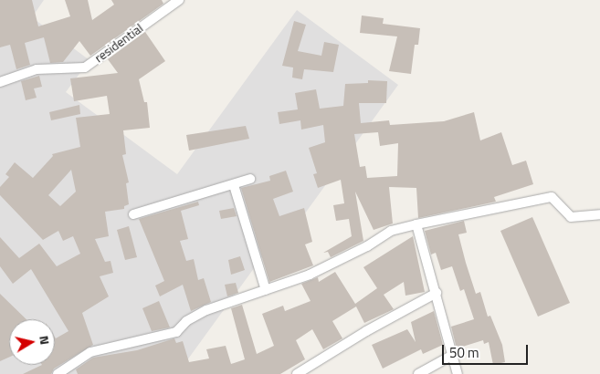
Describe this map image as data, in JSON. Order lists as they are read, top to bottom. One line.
{"streets":{"street":["residential"]},"scale_bar":"50 m","north":"right"}
